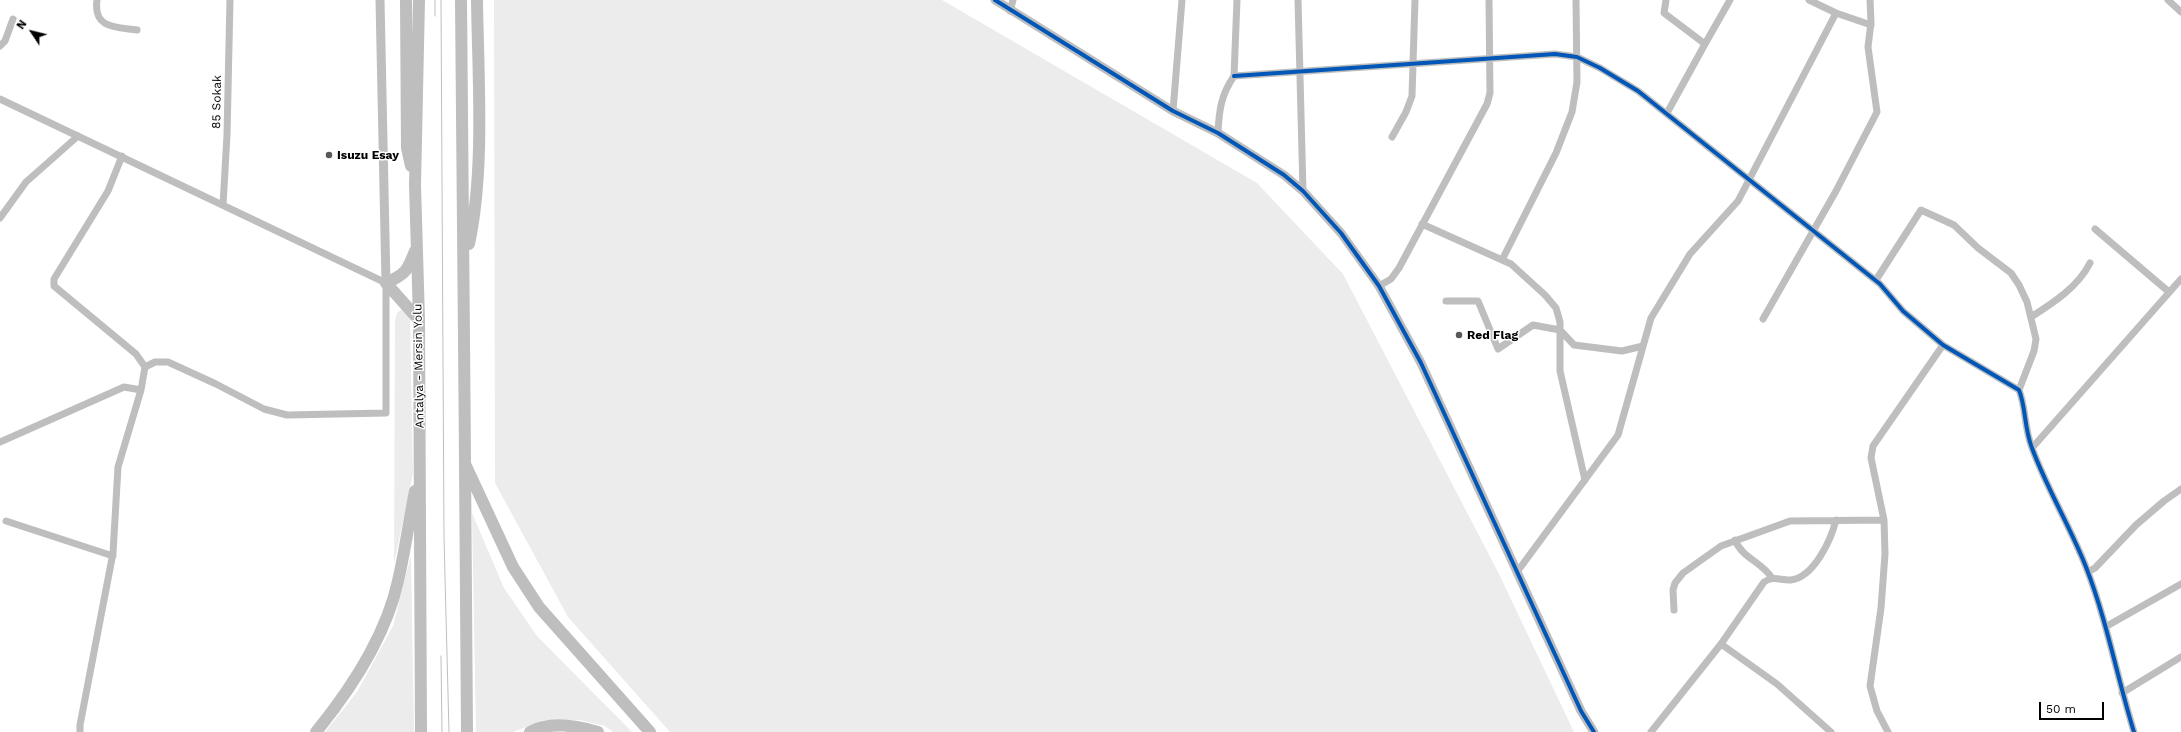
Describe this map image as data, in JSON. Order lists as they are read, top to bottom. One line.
{"streets":{"highway":["Antalya - Mersin Yolu"],"street":["85 Sokak"]},"places":["Isuzu Esay","Red Flag"],"scale_bar":"50 m","north":"top left"}
